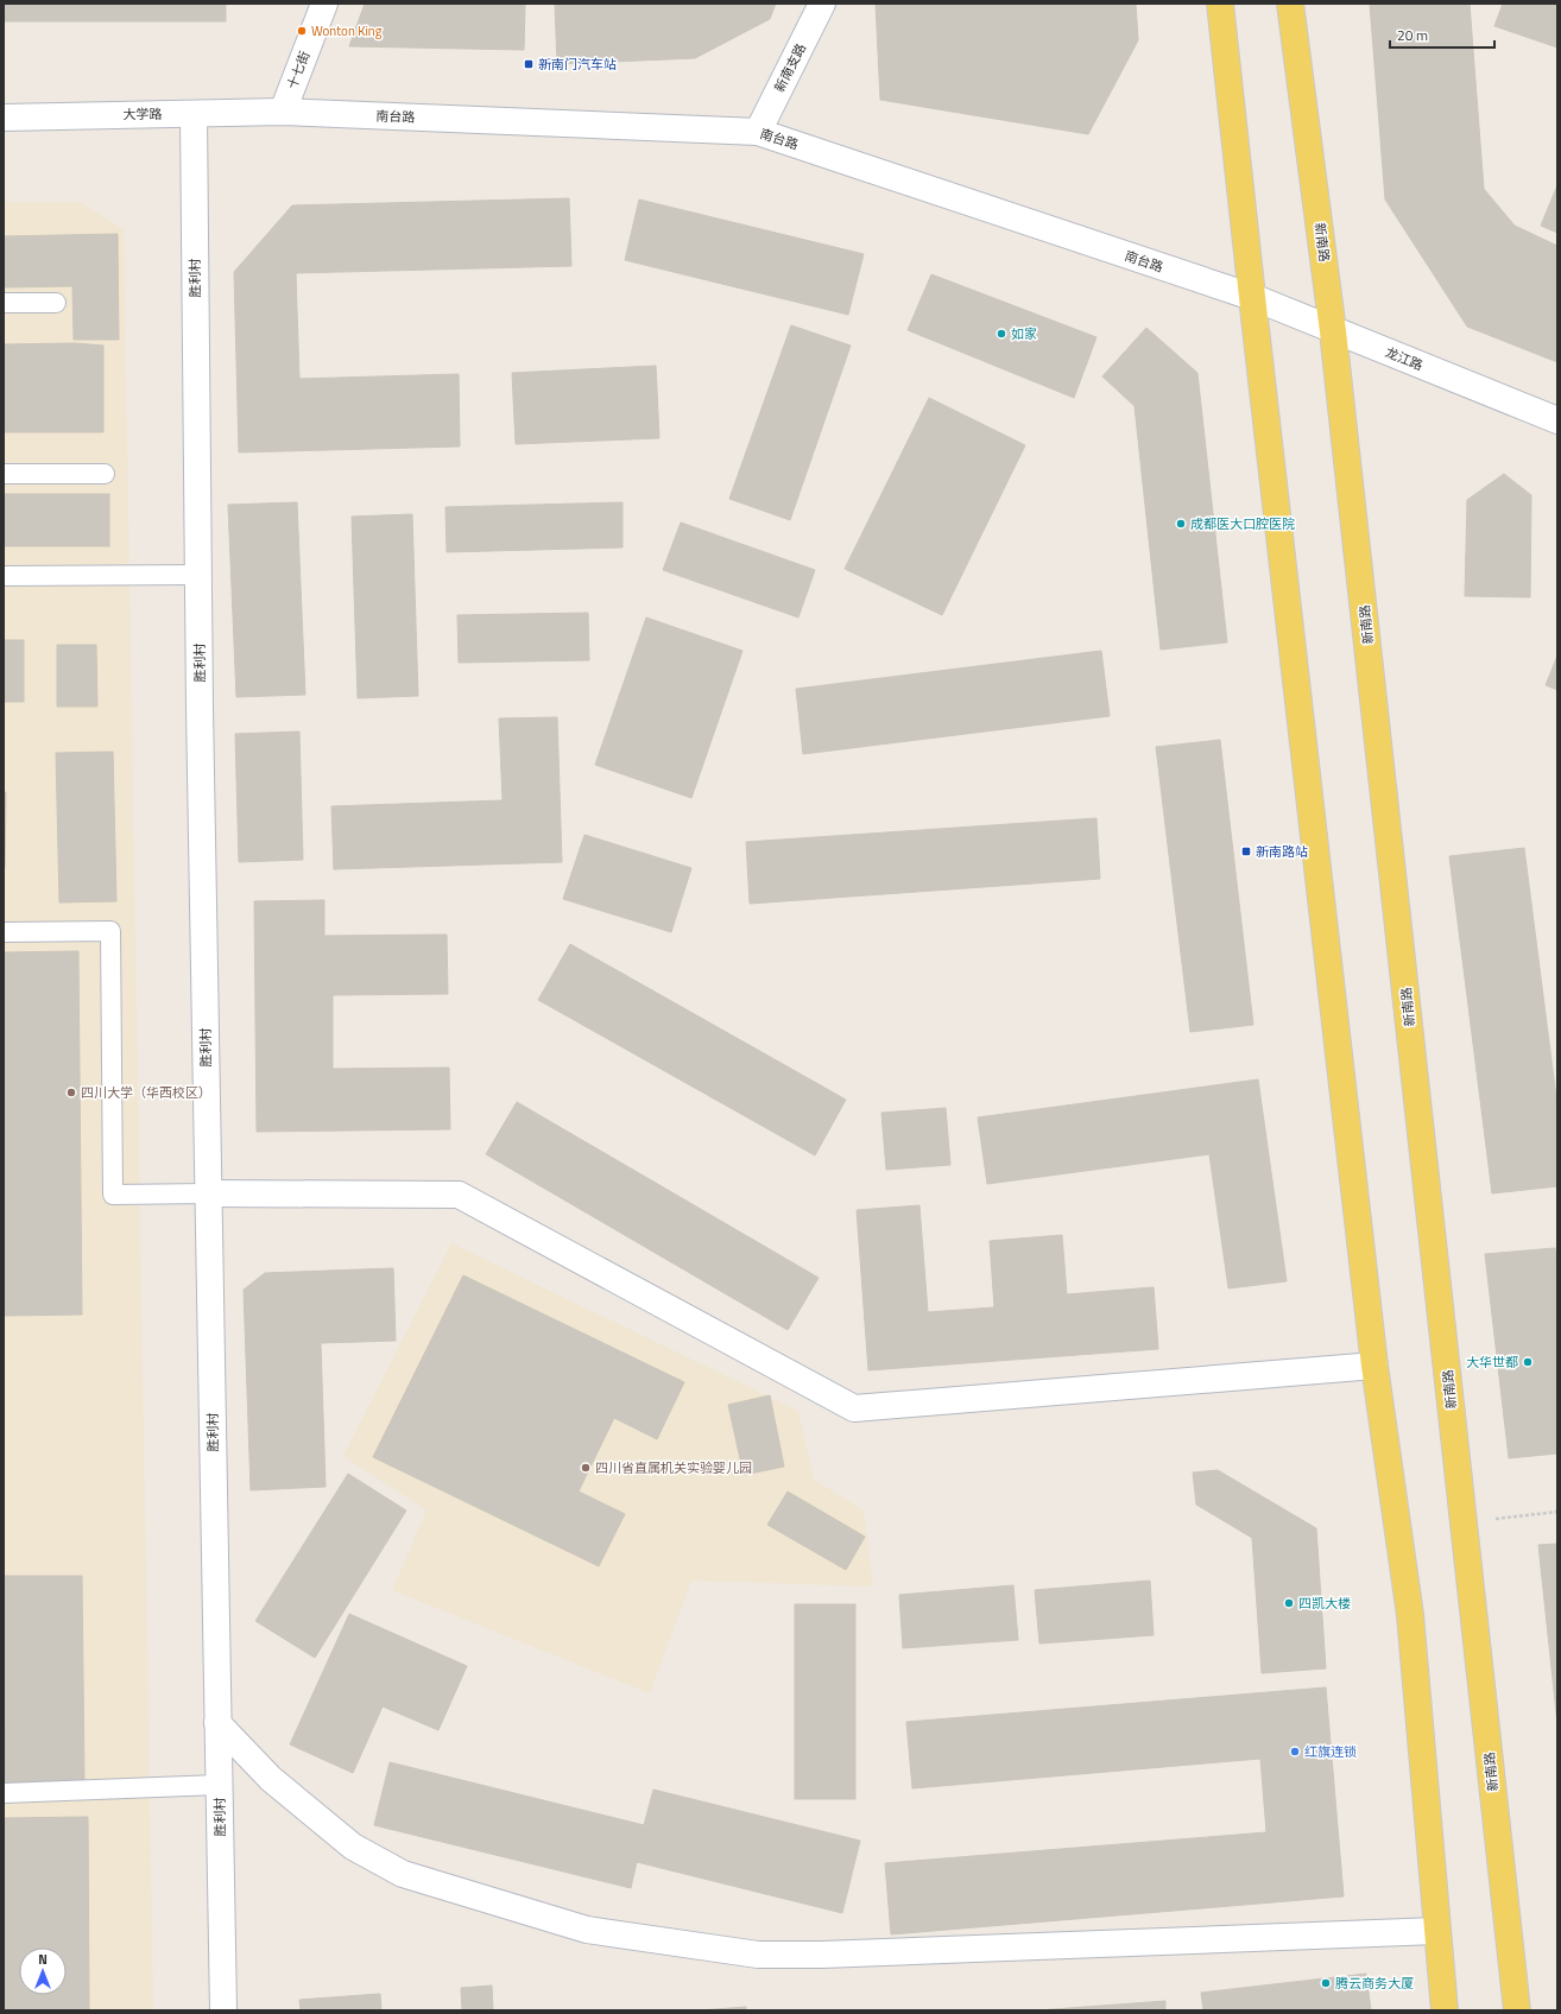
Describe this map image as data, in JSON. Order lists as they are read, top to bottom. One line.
{"streets":{"main road":["新南路"],"street":["新南支路","十七街","大学路","南台路","胜利村","龙江路"]},"crossings":[["新南支路","南台路"],["十七街","大学路"],["十七街","南台路"],["大学路","南台路"],["大学路","胜利村"],["南台路","龙江路"],["新南路","龙江路"]],"places":{"other":["Wonton King","如家","成都医大口腔医院","四川大学（华西校区）","大华世都","四川省直属机关实验婴儿园","四凯大楼","红旗连锁","腾云商务大厦"],"transit":["新南门汽车站","新南路站"]},"scale_bar":"20 m","north":"top"}
